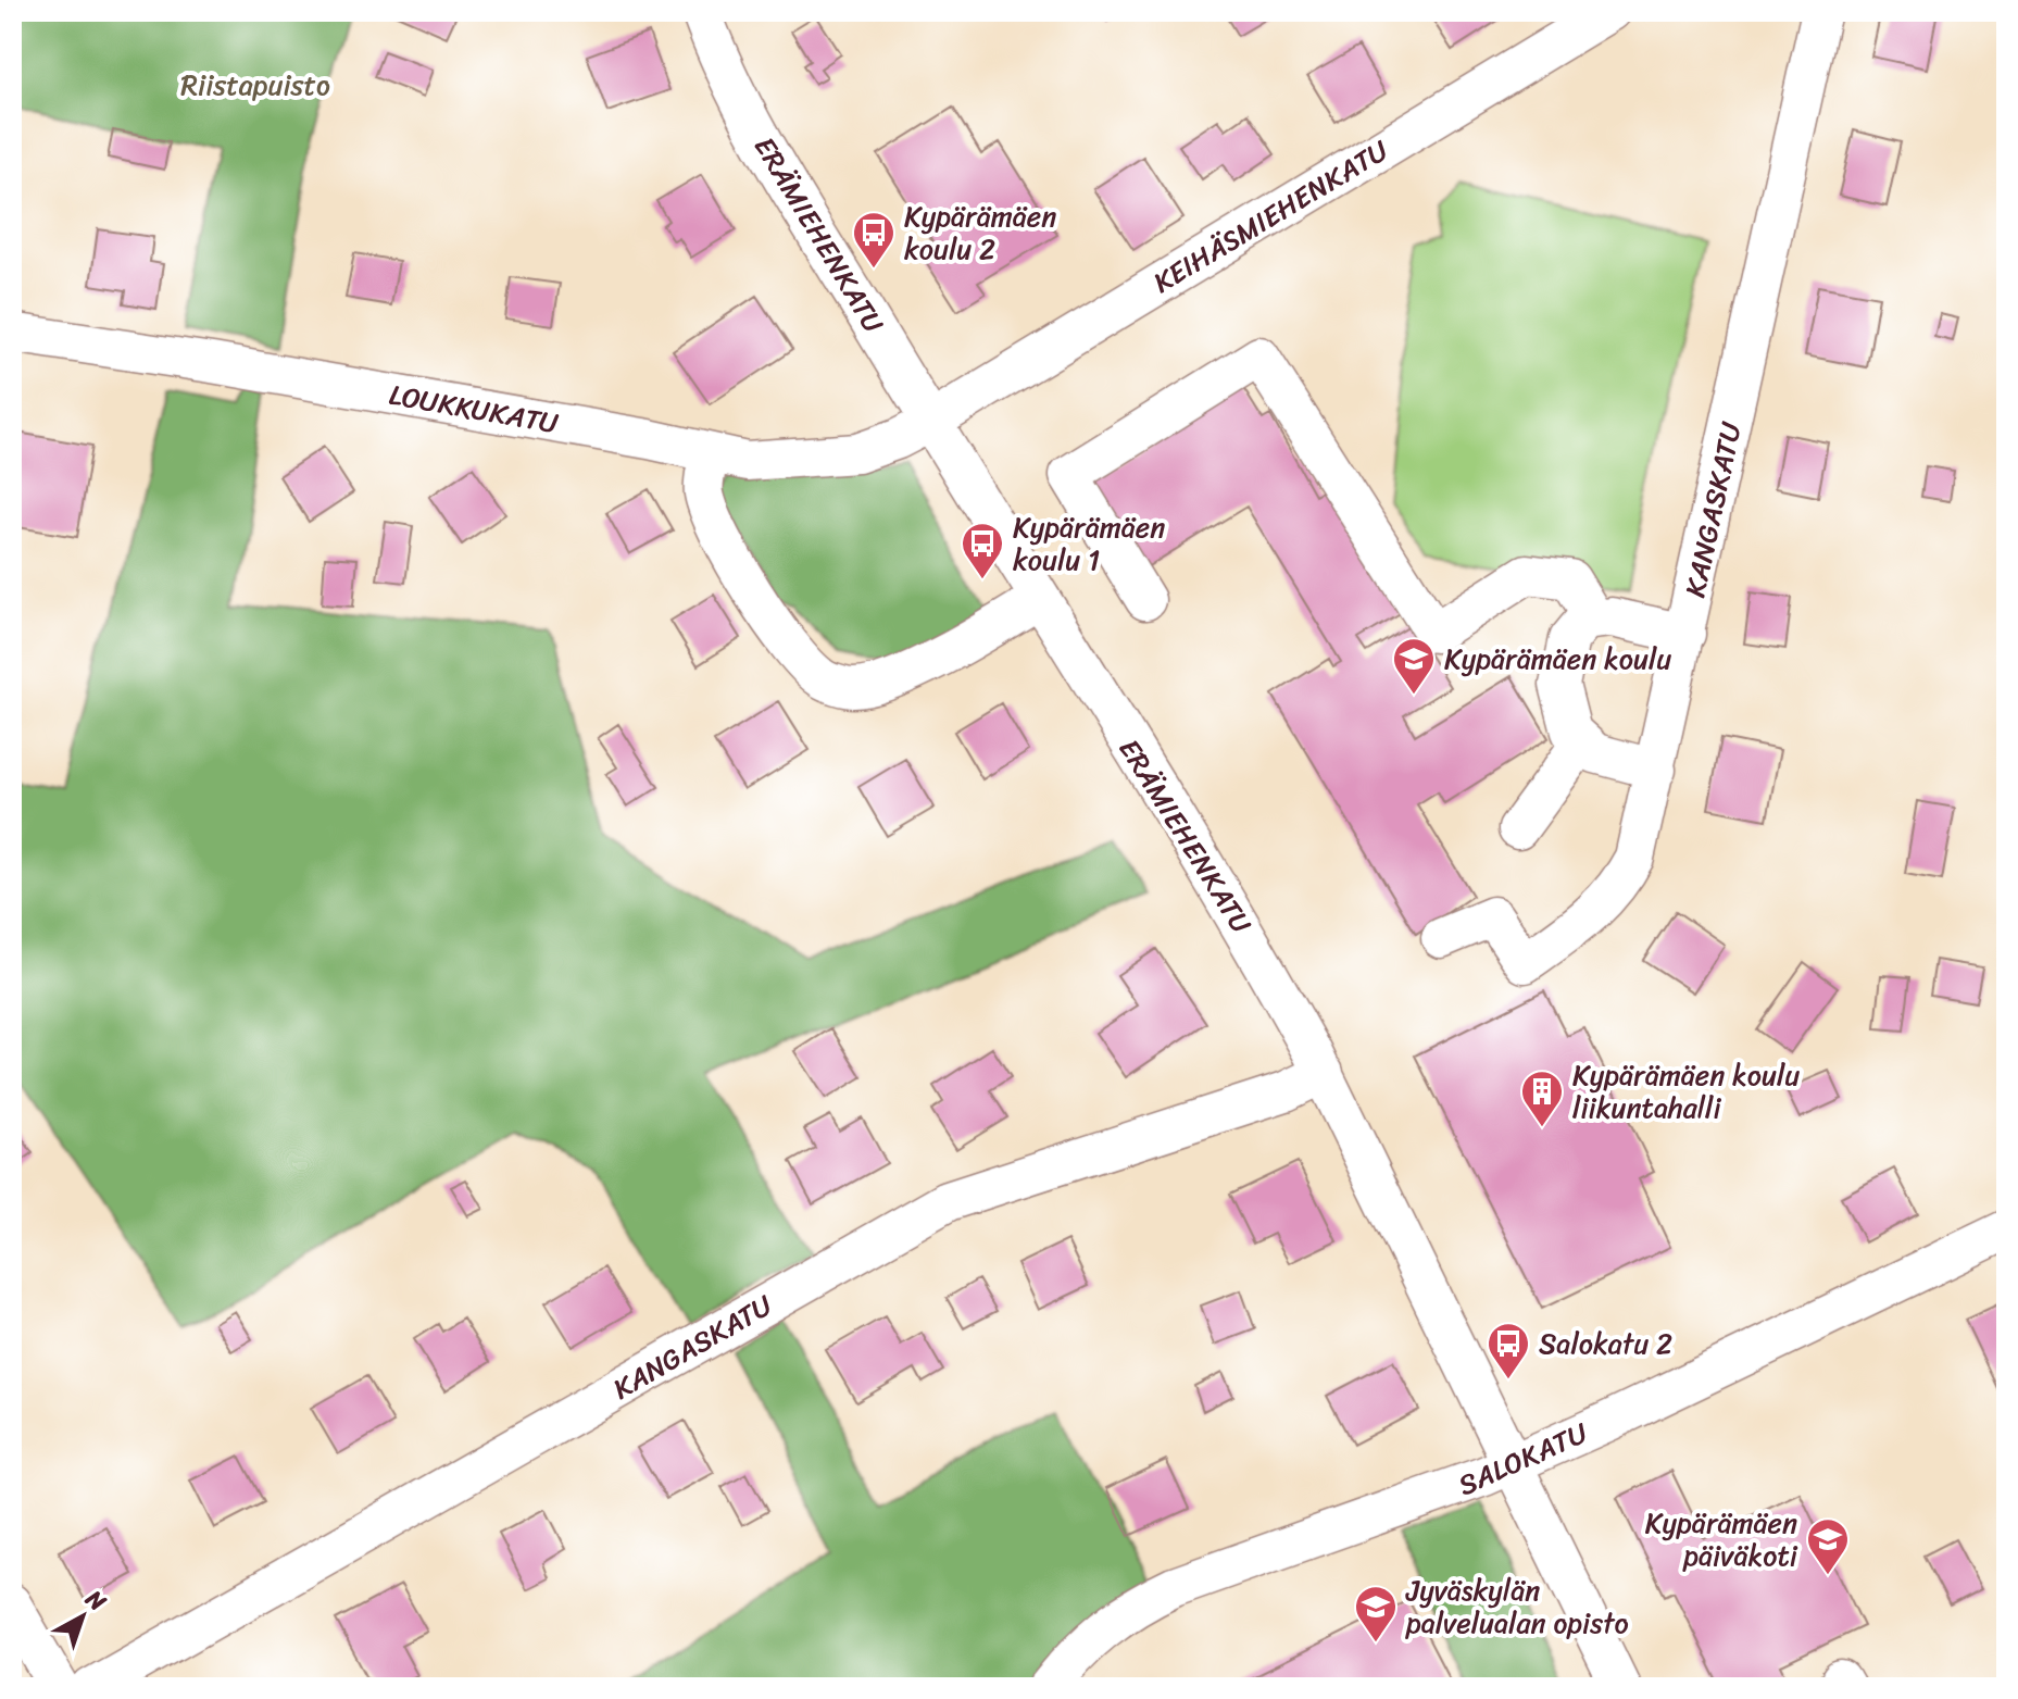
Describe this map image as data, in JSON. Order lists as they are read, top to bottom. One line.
{"streets":{"street":["KEIHÄSMIEHENKATU","ERÄMIEHENKATU","LOUKKUKATU","KANGASKATU","SALOKATU"]},"crossings":[["KEIHÄSMIEHENKATU","ERÄMIEHENKATU"],["KEIHÄSMIEHENKATU","LOUKKUKATU"],["ERÄMIEHENKATU","LOUKKUKATU"],["ERÄMIEHENKATU","KANGASKATU"],["ERÄMIEHENKATU","SALOKATU"]],"parks":["Riistapuisto"],"places":{"bus stop":["Kypärämäen koulu 2","Kypärämäen koulu 1","Salokatu 2"],"school or university":["Kypärämäen koulu","Kypärämäen päiväkoti","Jyväskylän palvelualan opisto"],"building":["Kypärämäen koulu liikuntahalli"]},"north":"top right"}
